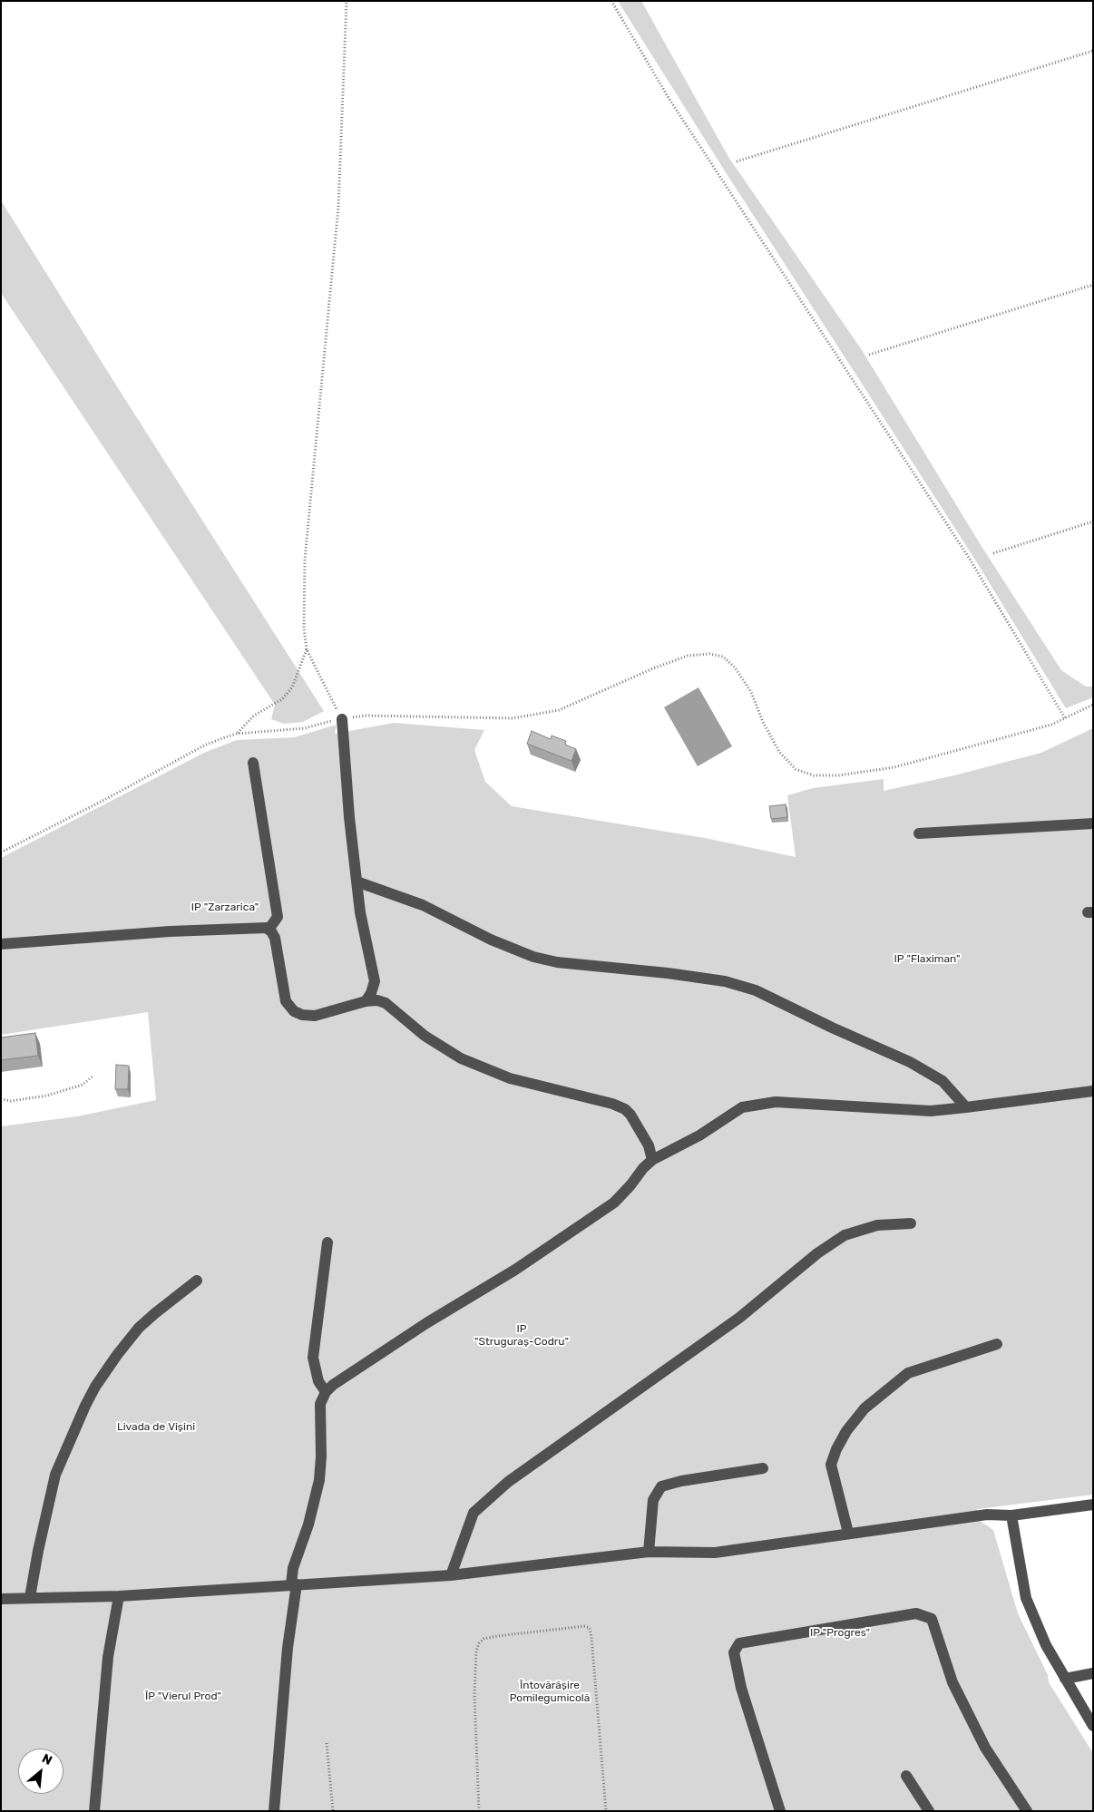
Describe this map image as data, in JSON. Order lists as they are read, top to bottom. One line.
{"parks":["IP \"Zarzarica\"","IP \"Flaximan\"","IP \"Struguraș-Codru\"","Livada de Vișini","IP \"Progres\"","Întovărășire Pomilegumicolă","ÎP \"Vierul Prod\""],"north":"top right"}
